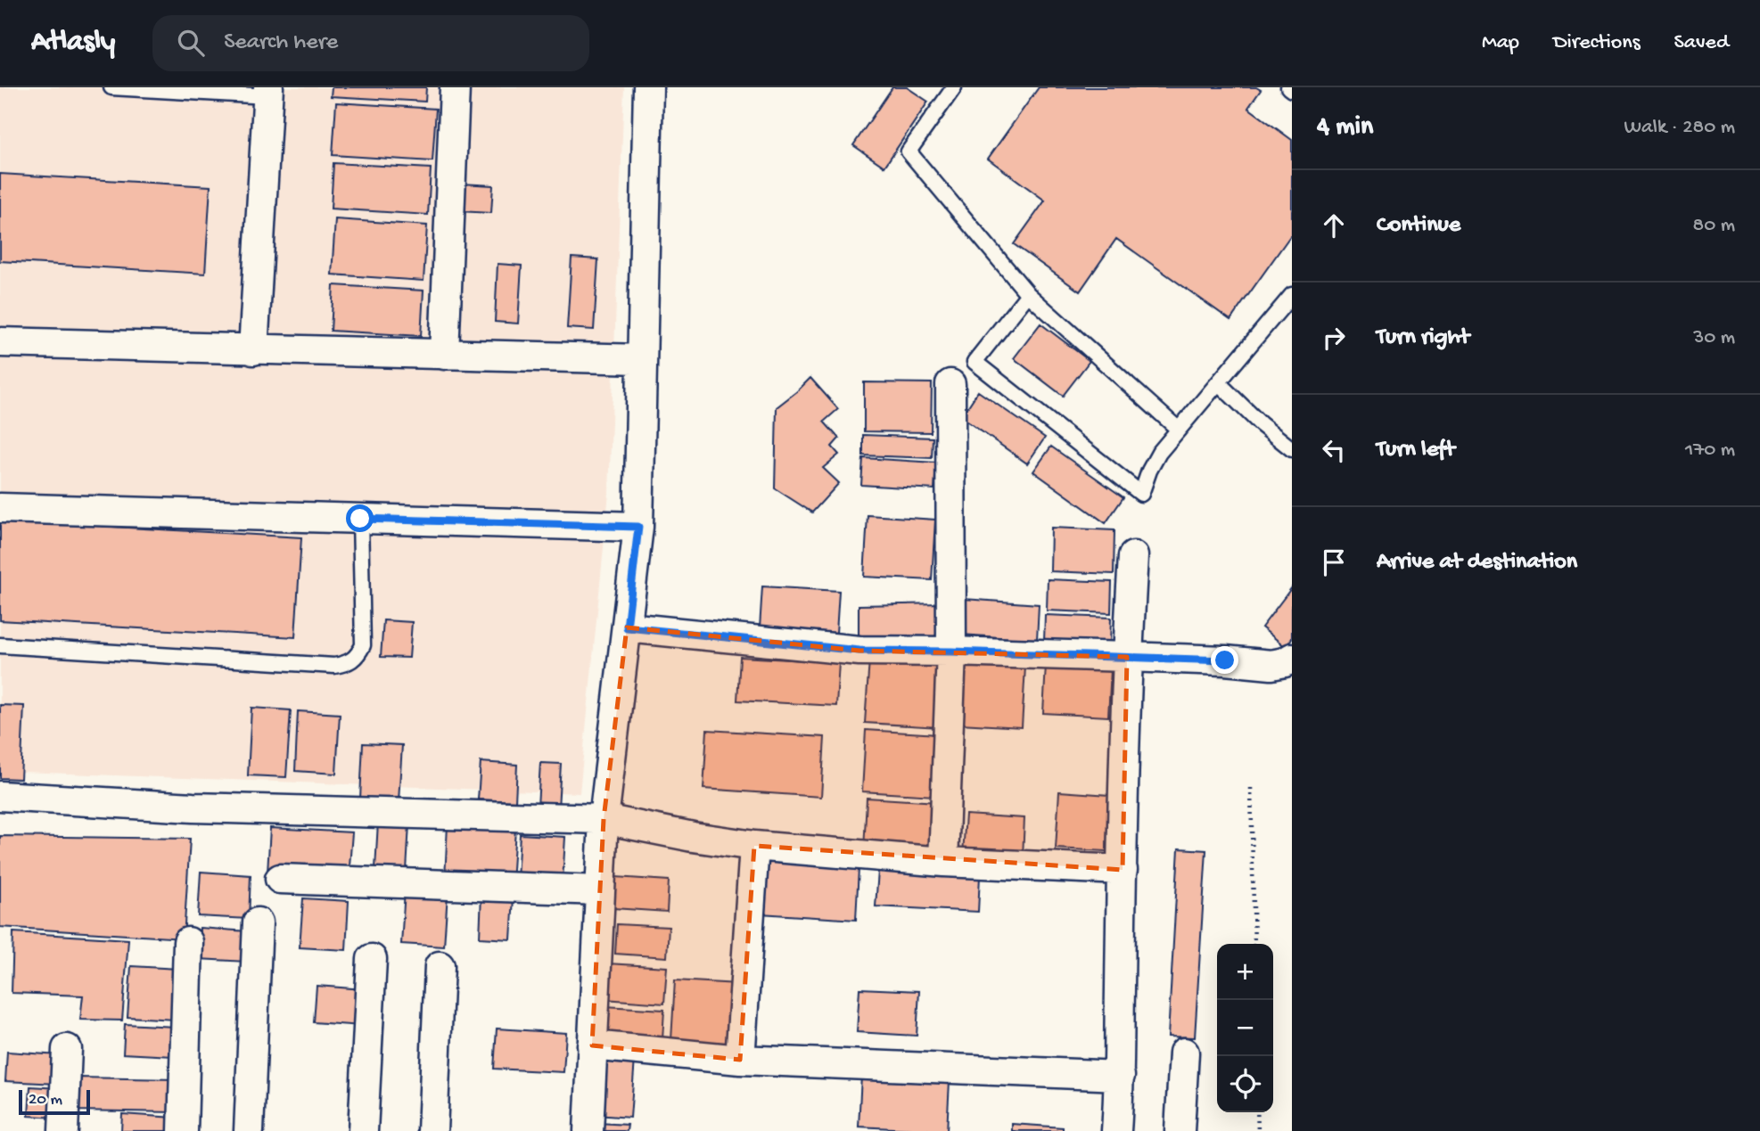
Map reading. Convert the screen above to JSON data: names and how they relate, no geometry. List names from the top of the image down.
{
  "scale_bar": "20 m",
  "page": {
    "header": "Atlasly",
    "search": "Search here",
    "nav": ["Map", "Directions", "Saved"],
    "heading": ["4 min", "Walk · 280 m"],
    "list": [
      ["Continue", "80 m"],
      ["Turn right", "30 m"],
      ["Turn left", "170 m"],
      "Arrive at destination"
    ],
    "map_buttons": ["+", "−"],
    "scale": "20 m"
  }
}
